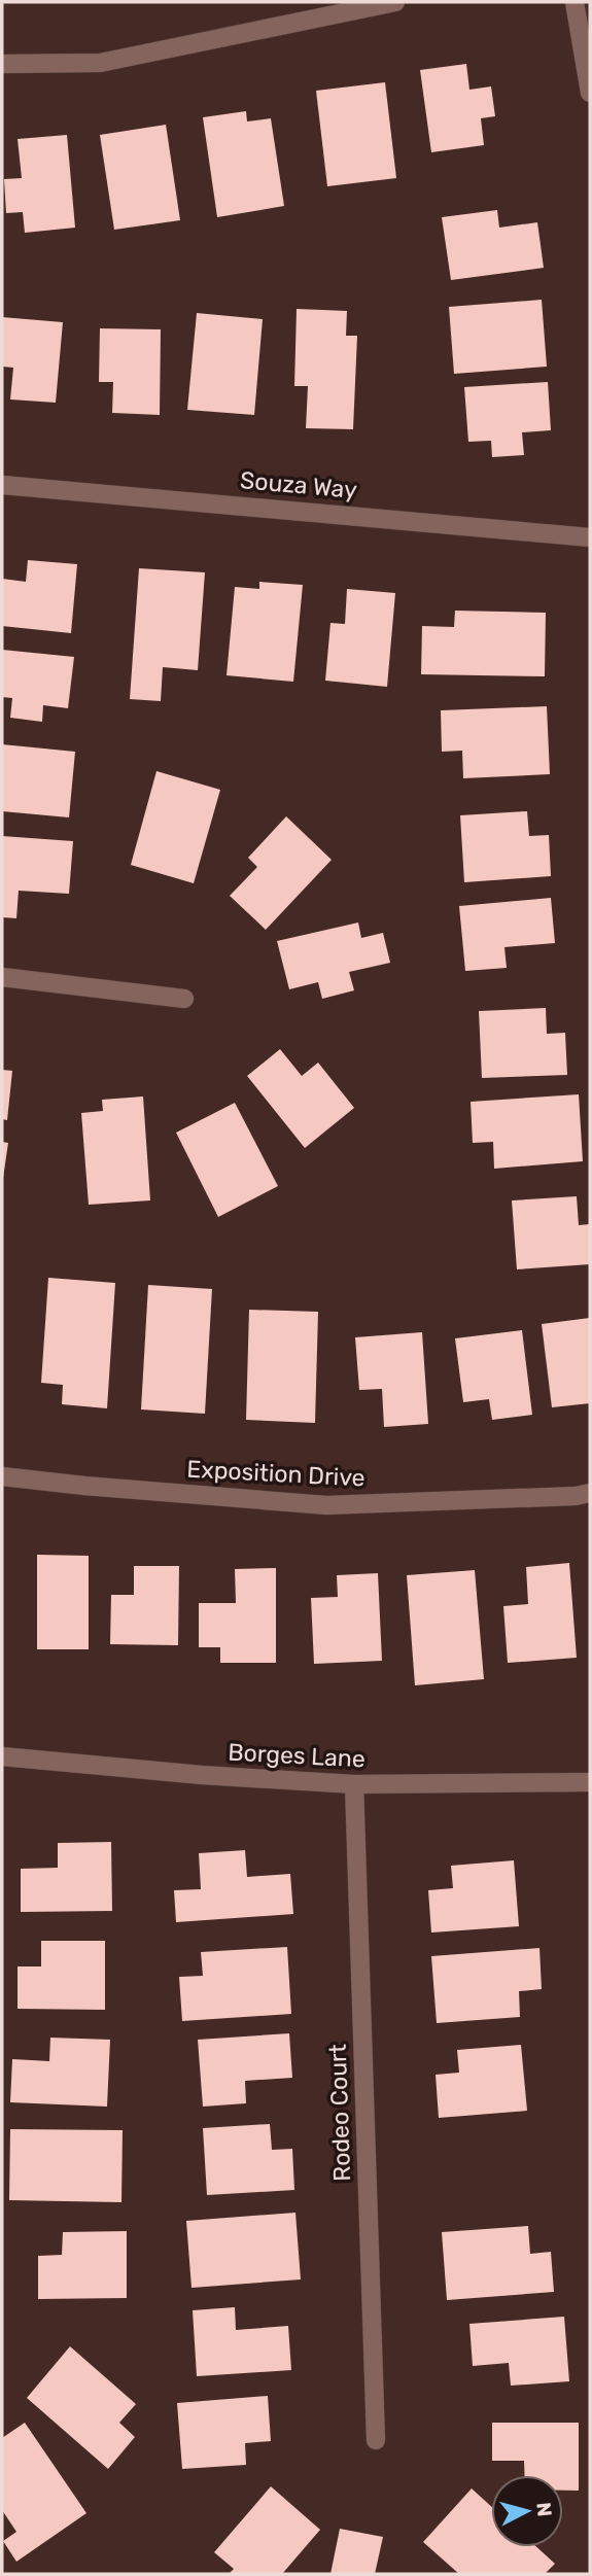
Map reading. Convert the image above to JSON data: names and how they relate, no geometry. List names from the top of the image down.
{
  "streets": {
    "street": [
      "Souza Way",
      "Exposition Drive",
      "Borges Lane",
      "Rodeo Court"
    ]
  },
  "crossings": [
    ["Borges Lane", "Rodeo Court"]
  ],
  "north": "right"
}
